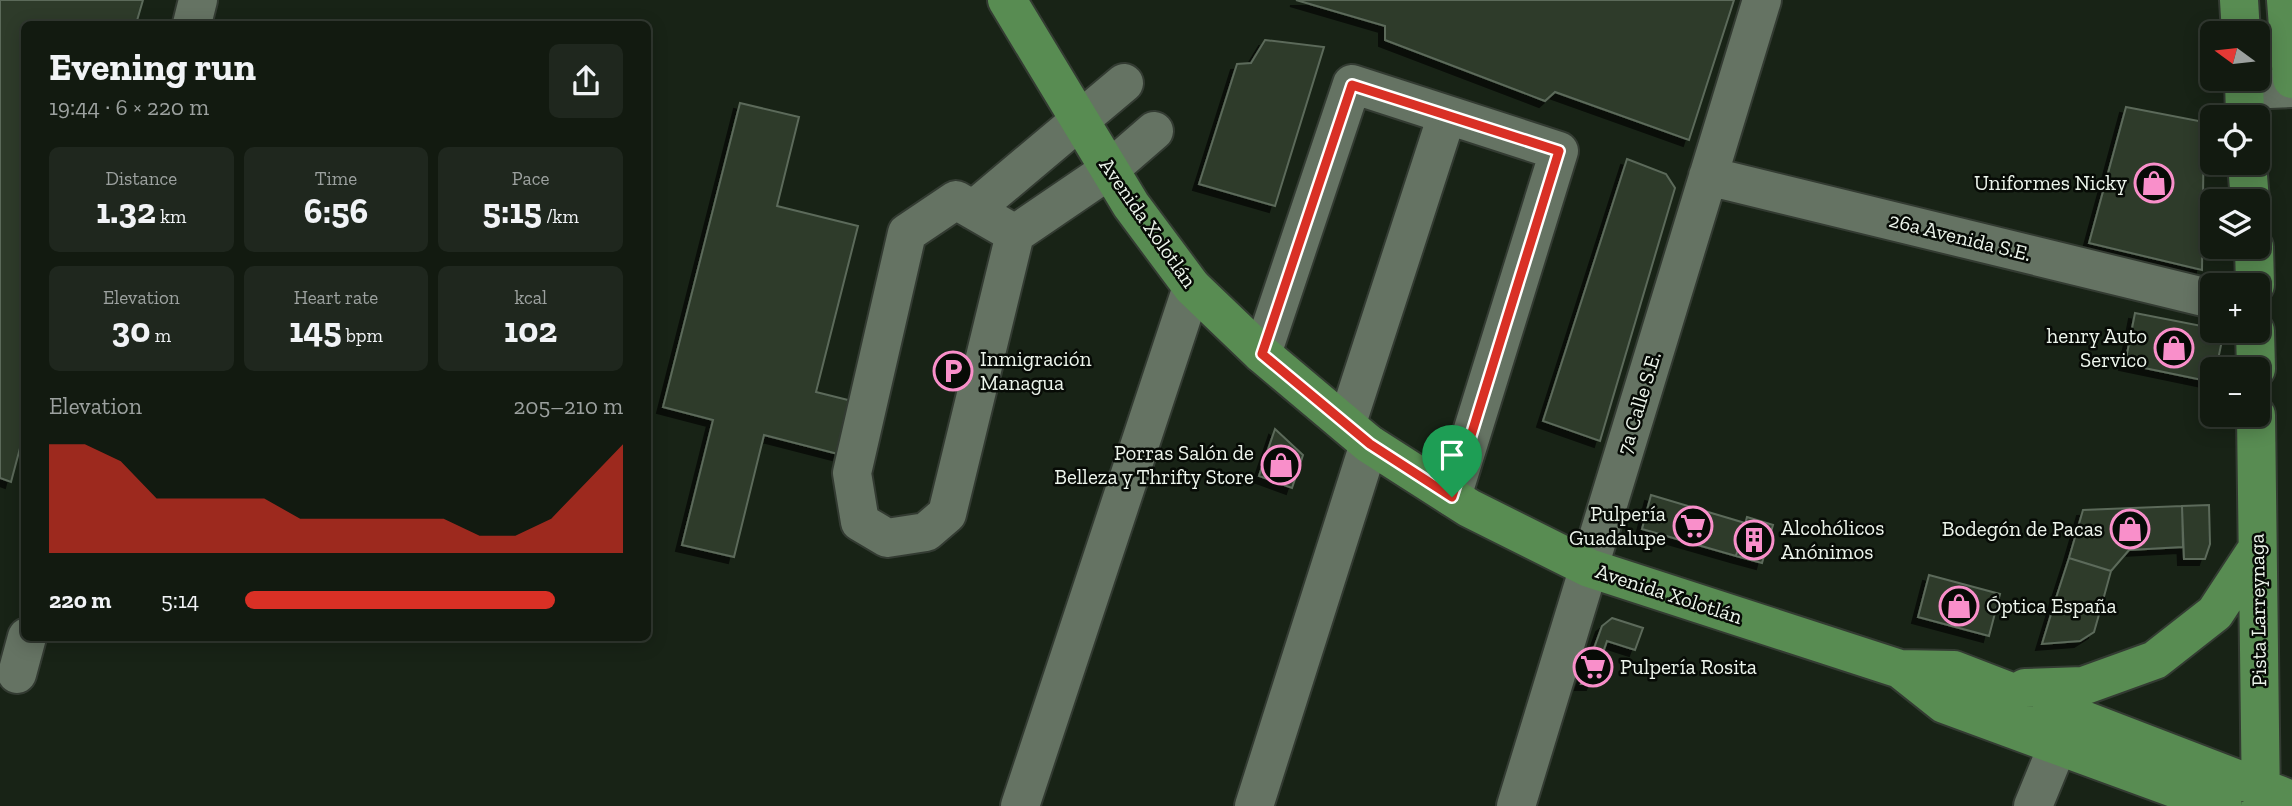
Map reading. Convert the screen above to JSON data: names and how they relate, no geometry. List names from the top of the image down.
{
  "streets": {
    "main road": ["Avenida Xolotlán", "Pista Larreynaga"],
    "street": ["26a Avenida S.E.", "7a Calle S.E."]
  },
  "crossings": [
    ["Avenida Xolotlán", "7a Calle S.E."],
    ["Avenida Xolotlán", "Pista Larreynaga"],
    ["26a Avenida S.E.", "7a Calle S.E."]
  ],
  "places": {
    "shop": [
      "Uniformes Nicky",
      "henry Auto Servico",
      "Porras Salón de Belleza y Thrifty Store",
      "Bodegón de Pacas",
      "Óptica España"
    ],
    "parking": ["Inmigración Managua"],
    "supermarket": ["Pulpería Guadalupe", "Pulpería Rosita"],
    "building": ["Alcohólicos Anónimos"]
  },
  "north": "left",
  "page": {
    "map_buttons": ["+", "−"],
    "heading": ["Evening run", "19:44 · 6 × 220 m"],
    "stats": [
      ["Distance", "1.32 km"],
      ["Time", "6:56"],
      ["Pace", "5:15 /km"],
      ["Elevation", "30 m"],
      ["Heart rate", "145 bpm"],
      ["kcal", "102"]
    ],
    "chart": ["Elevation", "205–210 m"],
    "list": [
      {
        "name": "220 m",
        "note": "5:14"
      }
    ]
  }
}
